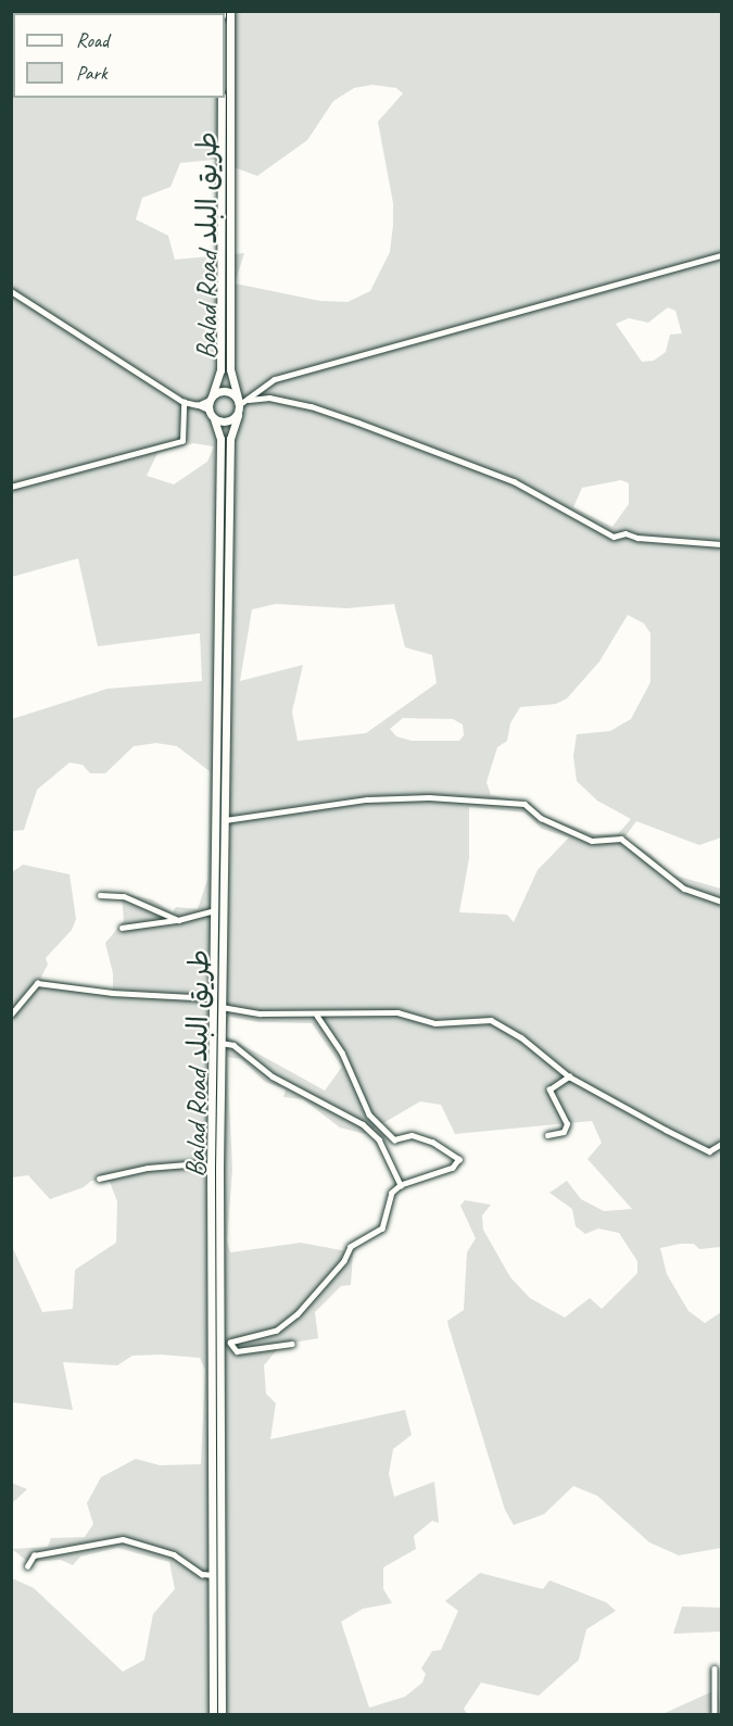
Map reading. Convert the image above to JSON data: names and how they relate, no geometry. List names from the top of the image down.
{
  "streets": {
    "highway": ["Balad Road طريق البلد"]
  },
  "legend": ["Road", "Park"]
}
